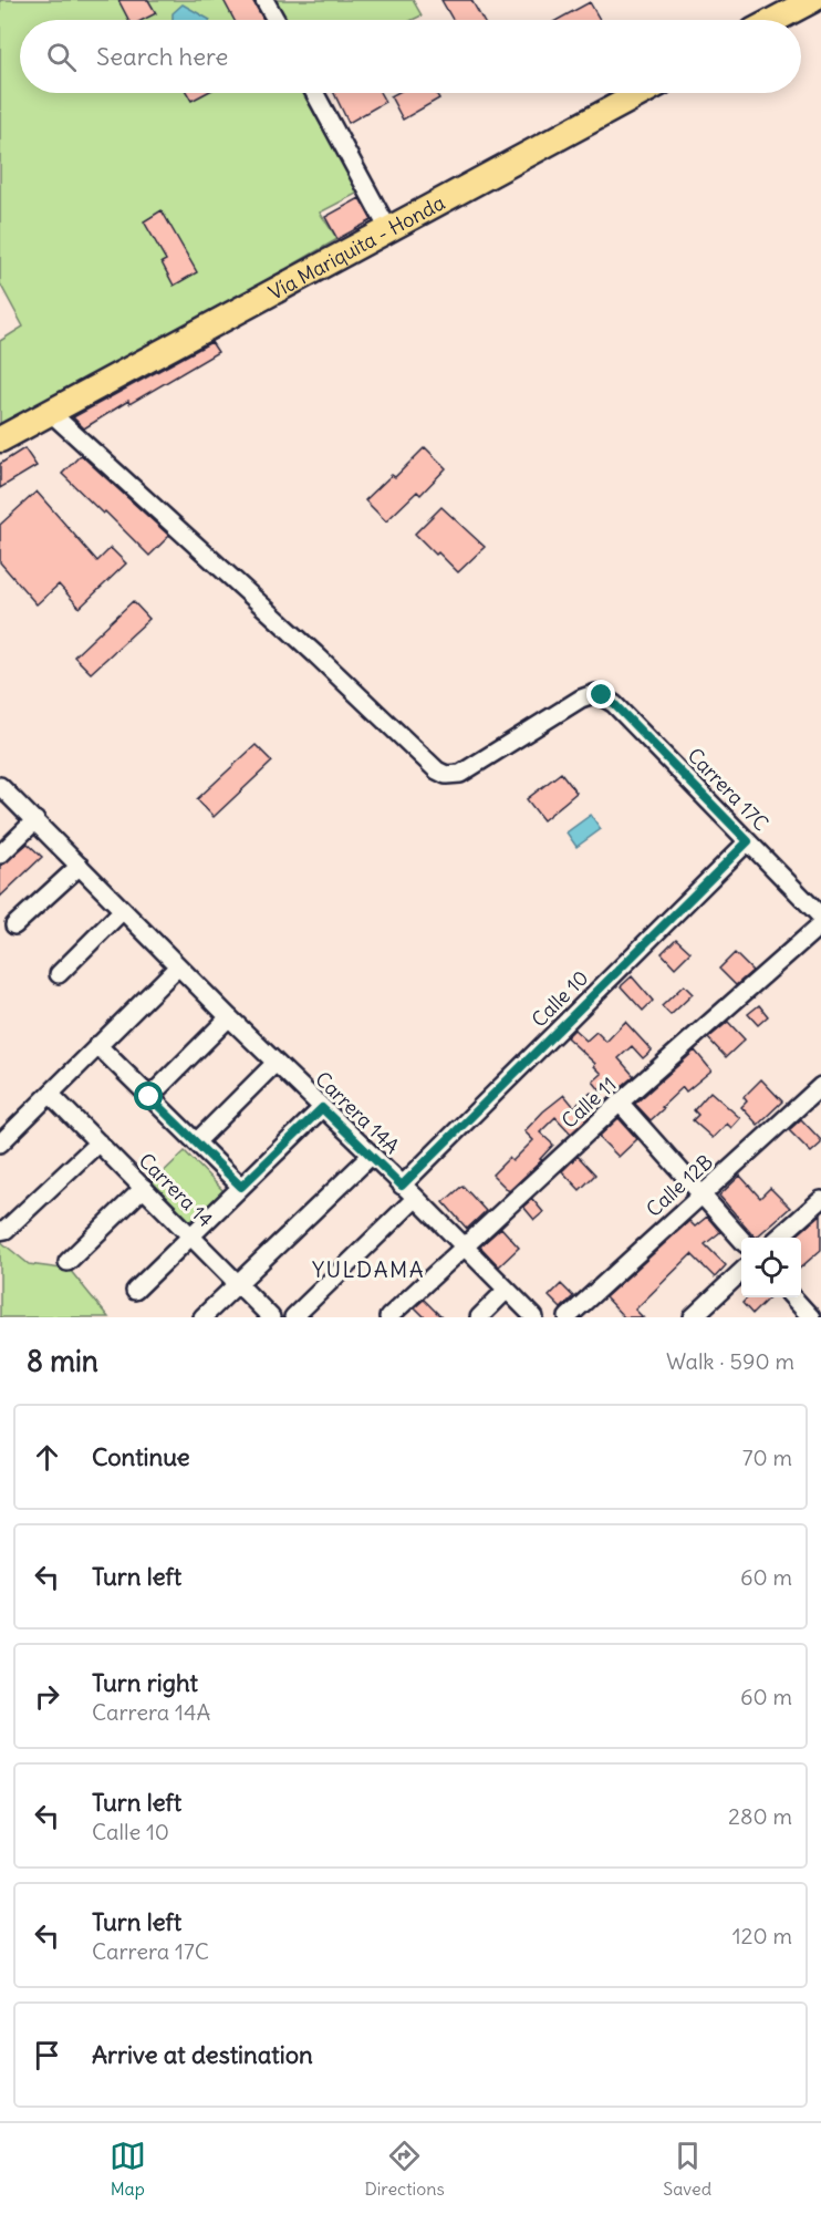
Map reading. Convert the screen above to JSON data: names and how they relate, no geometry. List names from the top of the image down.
{
  "streets": {
    "highway": ["Vía Mariquita - Honda"],
    "street": [
      "Carrera 17C",
      "Calle 10",
      "Calle 11",
      "Carrera 14A",
      "Calle 12B",
      "Carrera 14"
    ]
  },
  "crossings": [
    ["Vía Mariquita - Honda", "Carrera 17C"],
    ["Carrera 17C", "Calle 10"],
    ["Calle 10", "Carrera 14A"],
    ["Calle 11", "Carrera 14A"]
  ],
  "districts": ["YULDAMA"],
  "page": {
    "search": "Search here",
    "heading": ["8 min", "Walk · 590 m"],
    "list": [
      ["Continue", "70 m"],
      ["Turn left", "60 m"],
      ["Turn right", "Carrera 14A", "60 m"],
      ["Turn left", "Calle 10", "280 m"],
      ["Turn left", "Carrera 17C", "120 m"],
      "Arrive at destination"
    ],
    "nav": ["Map", "Directions", "Saved"]
  }
}
